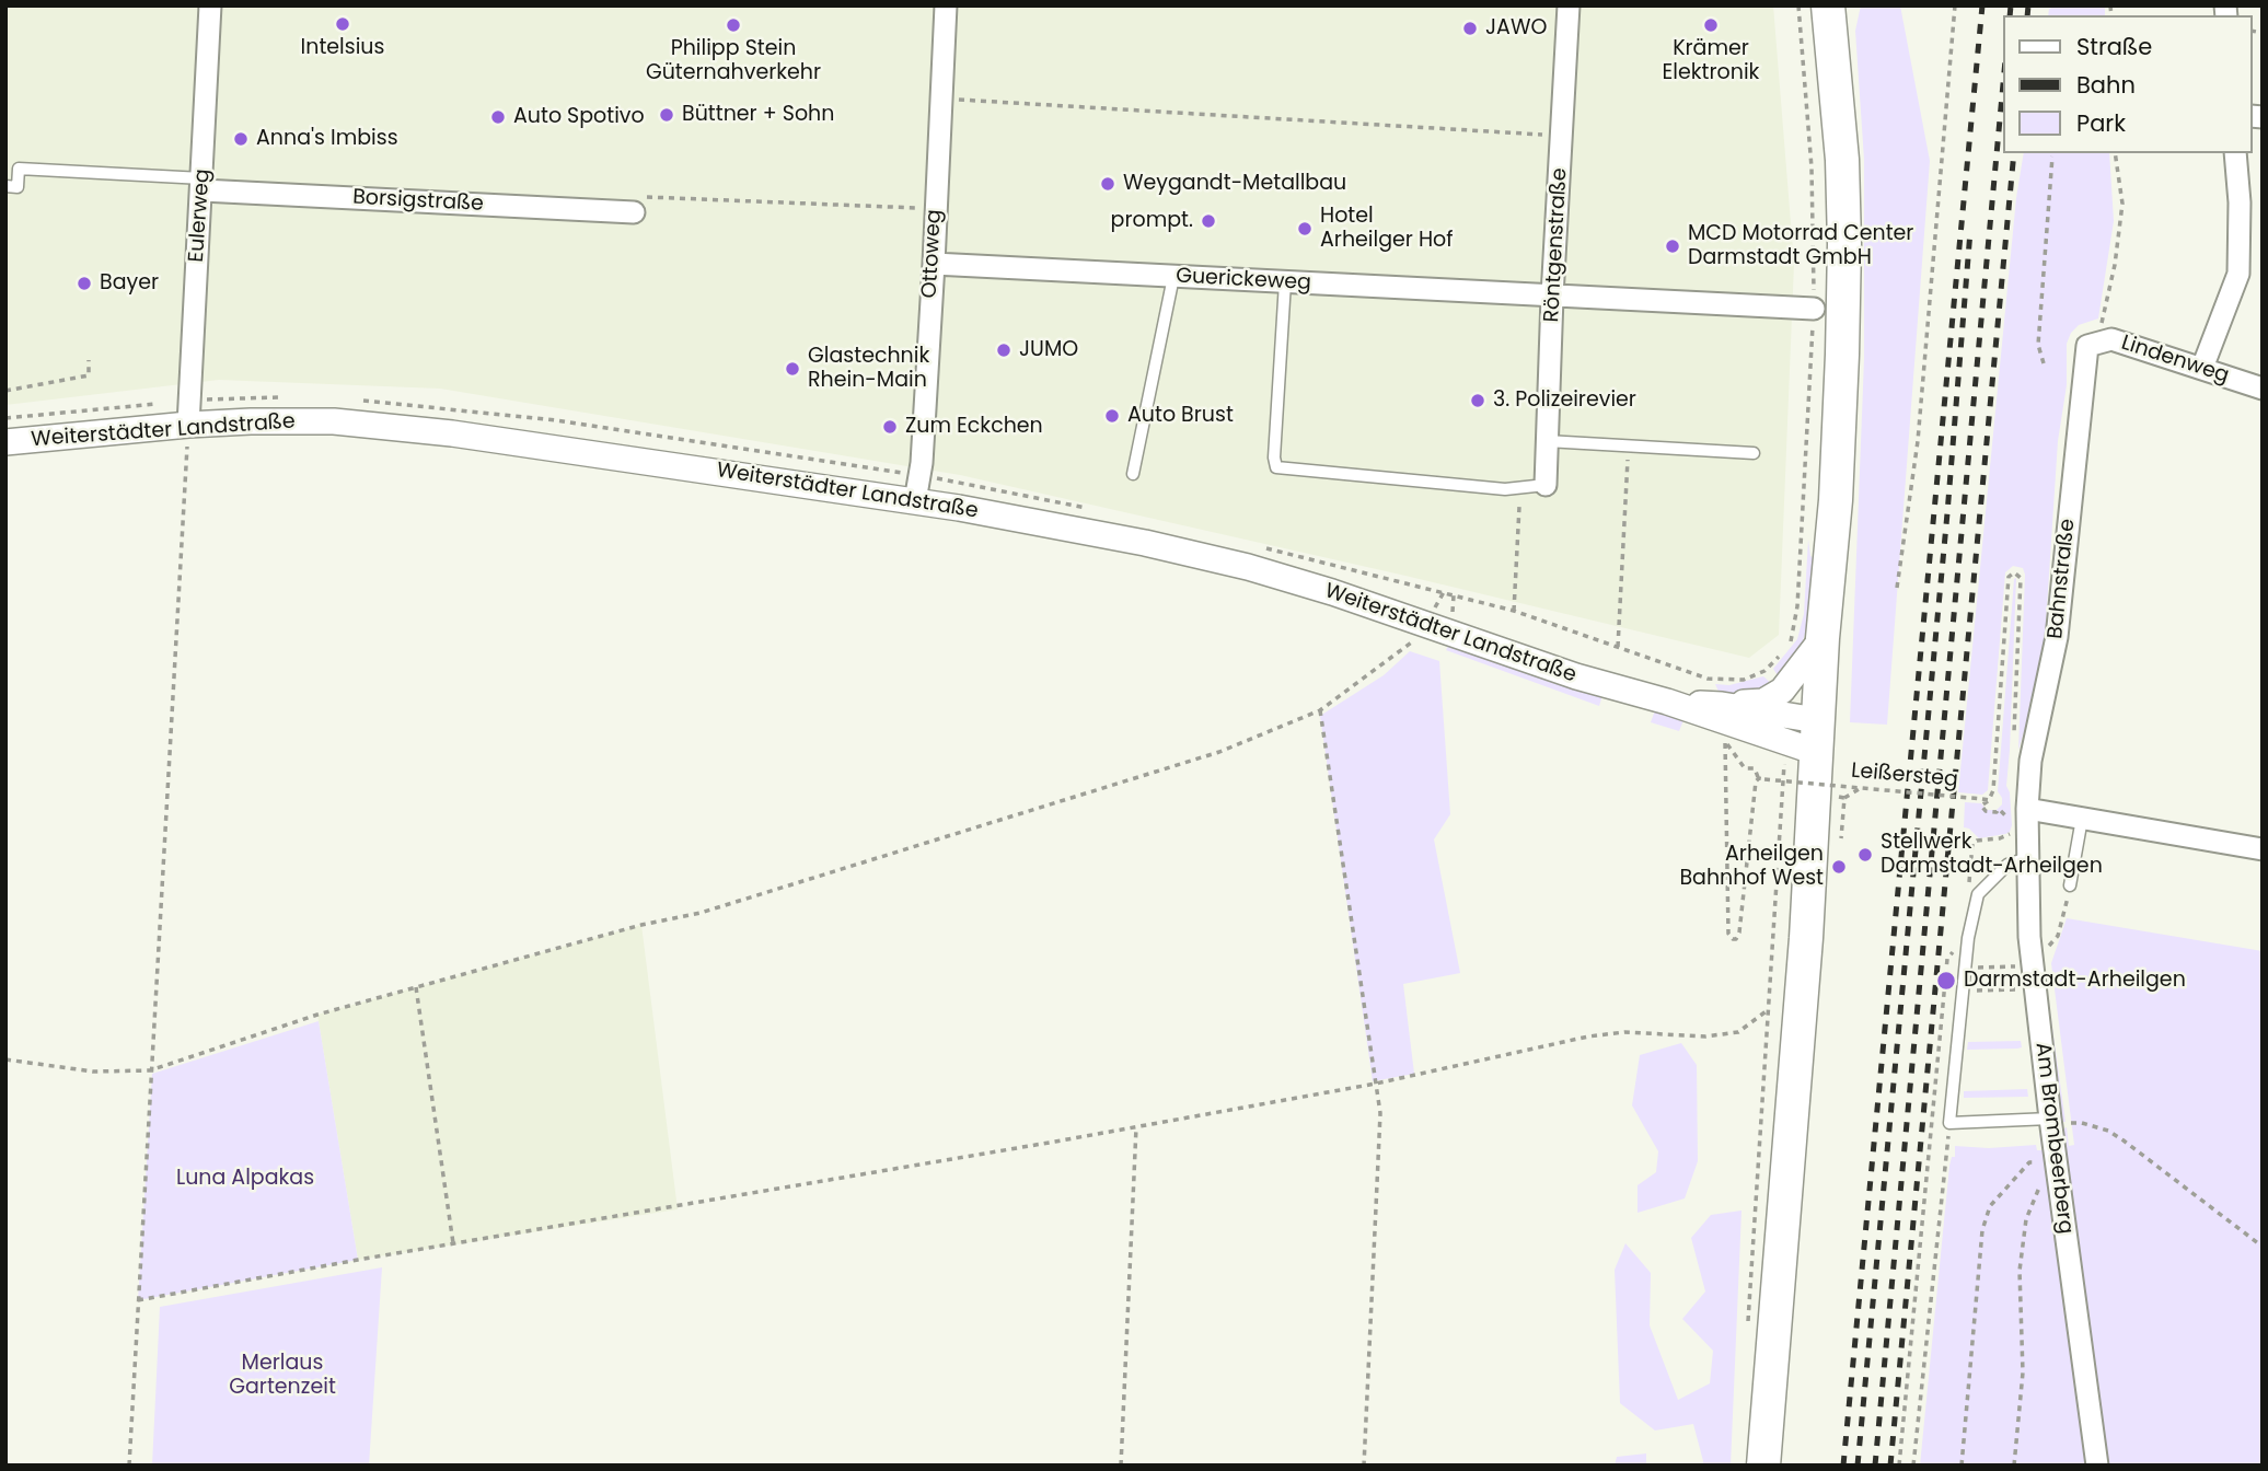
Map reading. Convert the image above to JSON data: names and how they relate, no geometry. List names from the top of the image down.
{
  "streets": {
    "street": [
      "Borsigstraße",
      "Eulerweg",
      "Röntgenstraße",
      "Ottoweg",
      "Guerickeweg",
      "Lindenweg",
      "Weiterstädter Landstraße",
      "Bahnstraße",
      "Am Brombeerberg"
    ],
    "path": ["Leißersteg"]
  },
  "crossings": [
    ["Borsigstraße", "Eulerweg"],
    ["Eulerweg", "Weiterstädter Landstraße"],
    ["Röntgenstraße", "Guerickeweg"],
    ["Ottoweg", "Guerickeweg"],
    ["Ottoweg", "Weiterstädter Landstraße"],
    ["Lindenweg", "Bahnstraße"],
    ["Bahnstraße", "Am Brombeerberg"]
  ],
  "parks": ["Luna Alpakas", "Merlaus Gartenzeit"],
  "places": [
    "Intelsius",
    "Philipp Stein Güternahverkehr",
    "Krämer Elektronik",
    "JAWO",
    "Büttner + Sohn",
    "Auto Spotivo",
    "Anna's Imbiss",
    "Weygandt-Metallbau",
    "prompt.",
    "Hotel Arheilger Hof",
    "MCD Motorrad Center Darmstadt GmbH",
    "Bayer",
    "JUMO",
    "Glastechnik Rhein-Main",
    "3. Polizeirevier",
    "Auto Brust",
    "Zum Eckchen",
    "Stellwerk Darmstadt-Arheilgen",
    "Arheilgen Bahnhof West",
    "Darmstadt-Arheilgen"
  ],
  "legend": ["Straße", "Bahn", "Park"]
}
